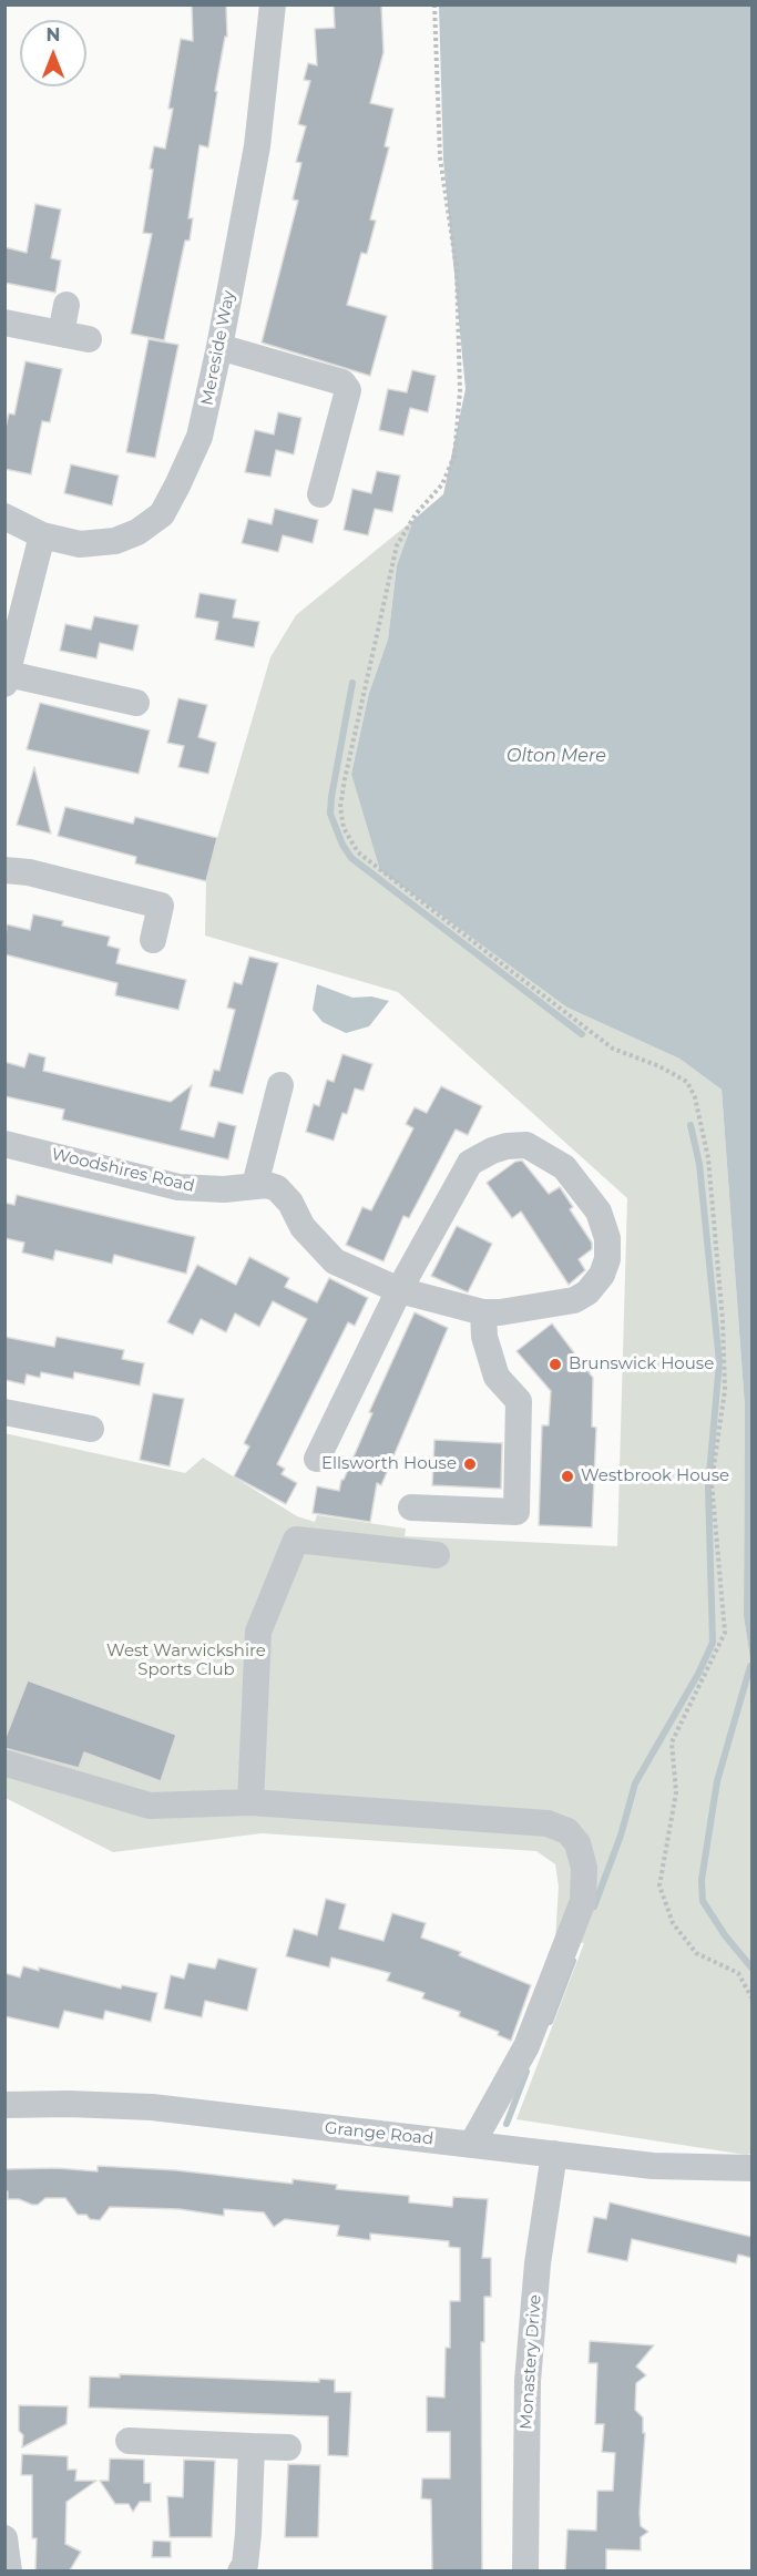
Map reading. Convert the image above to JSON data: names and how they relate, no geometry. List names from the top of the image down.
{
  "streets": {
    "street": [
      "Mereside Way",
      "Woodshires Road",
      "Grange Road",
      "Monastery Drive"
    ]
  },
  "crossings": [
    ["Grange Road", "Monastery Drive"]
  ],
  "water": ["Olton Mere"],
  "parks": ["West Warwickshire Sports Club"],
  "places": ["Brunswick House", "Ellsworth House", "Westbrook House"],
  "north": "top"
}
